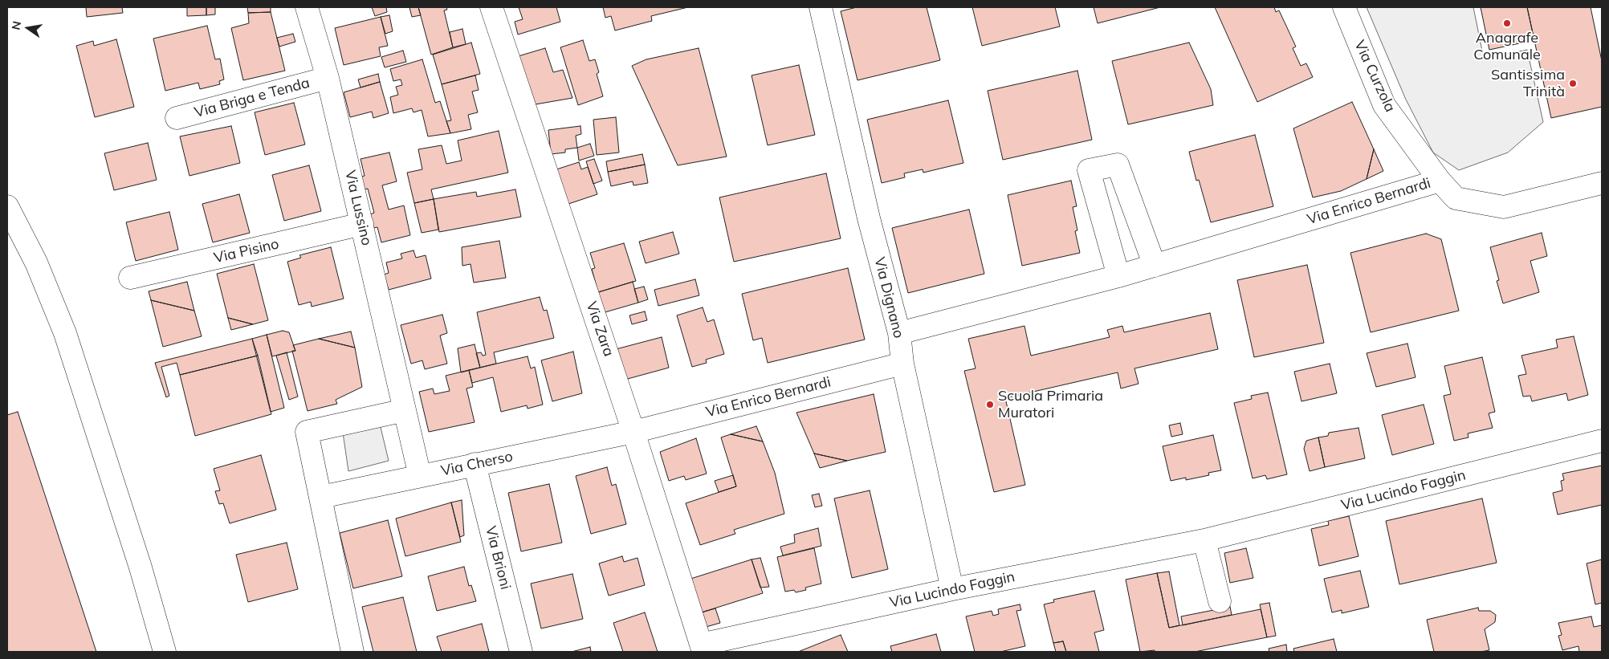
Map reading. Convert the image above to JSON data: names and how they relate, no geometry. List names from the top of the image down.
{
  "streets": {
    "street": [
      "Via Curzola",
      "Via Briga e Tenda",
      "Via Enrico Bernardi",
      "Via Lussino",
      "Via Pisino",
      "Via Dignano",
      "Via Zara",
      "Via Cherso",
      "Via Lucindo Faggin",
      "Via Brioni"
    ]
  },
  "crossings": [
    ["Via Curzola", "Via Enrico Bernardi"],
    ["Via Briga e Tenda", "Via Lussino"],
    ["Via Enrico Bernardi", "Via Dignano"],
    ["Via Enrico Bernardi", "Via Zara"],
    ["Via Enrico Bernardi", "Via Cherso"],
    ["Via Lussino", "Via Pisino"],
    ["Via Lussino", "Via Cherso"],
    ["Via Dignano", "Via Lucindo Faggin"],
    ["Via Zara", "Via Cherso"],
    ["Via Zara", "Via Lucindo Faggin"],
    ["Via Cherso", "Via Brioni"]
  ],
  "places": ["Anagrafe Comunale", "Santissima Trinità", "Scuola Primaria Muratori"],
  "north": "left"
}
